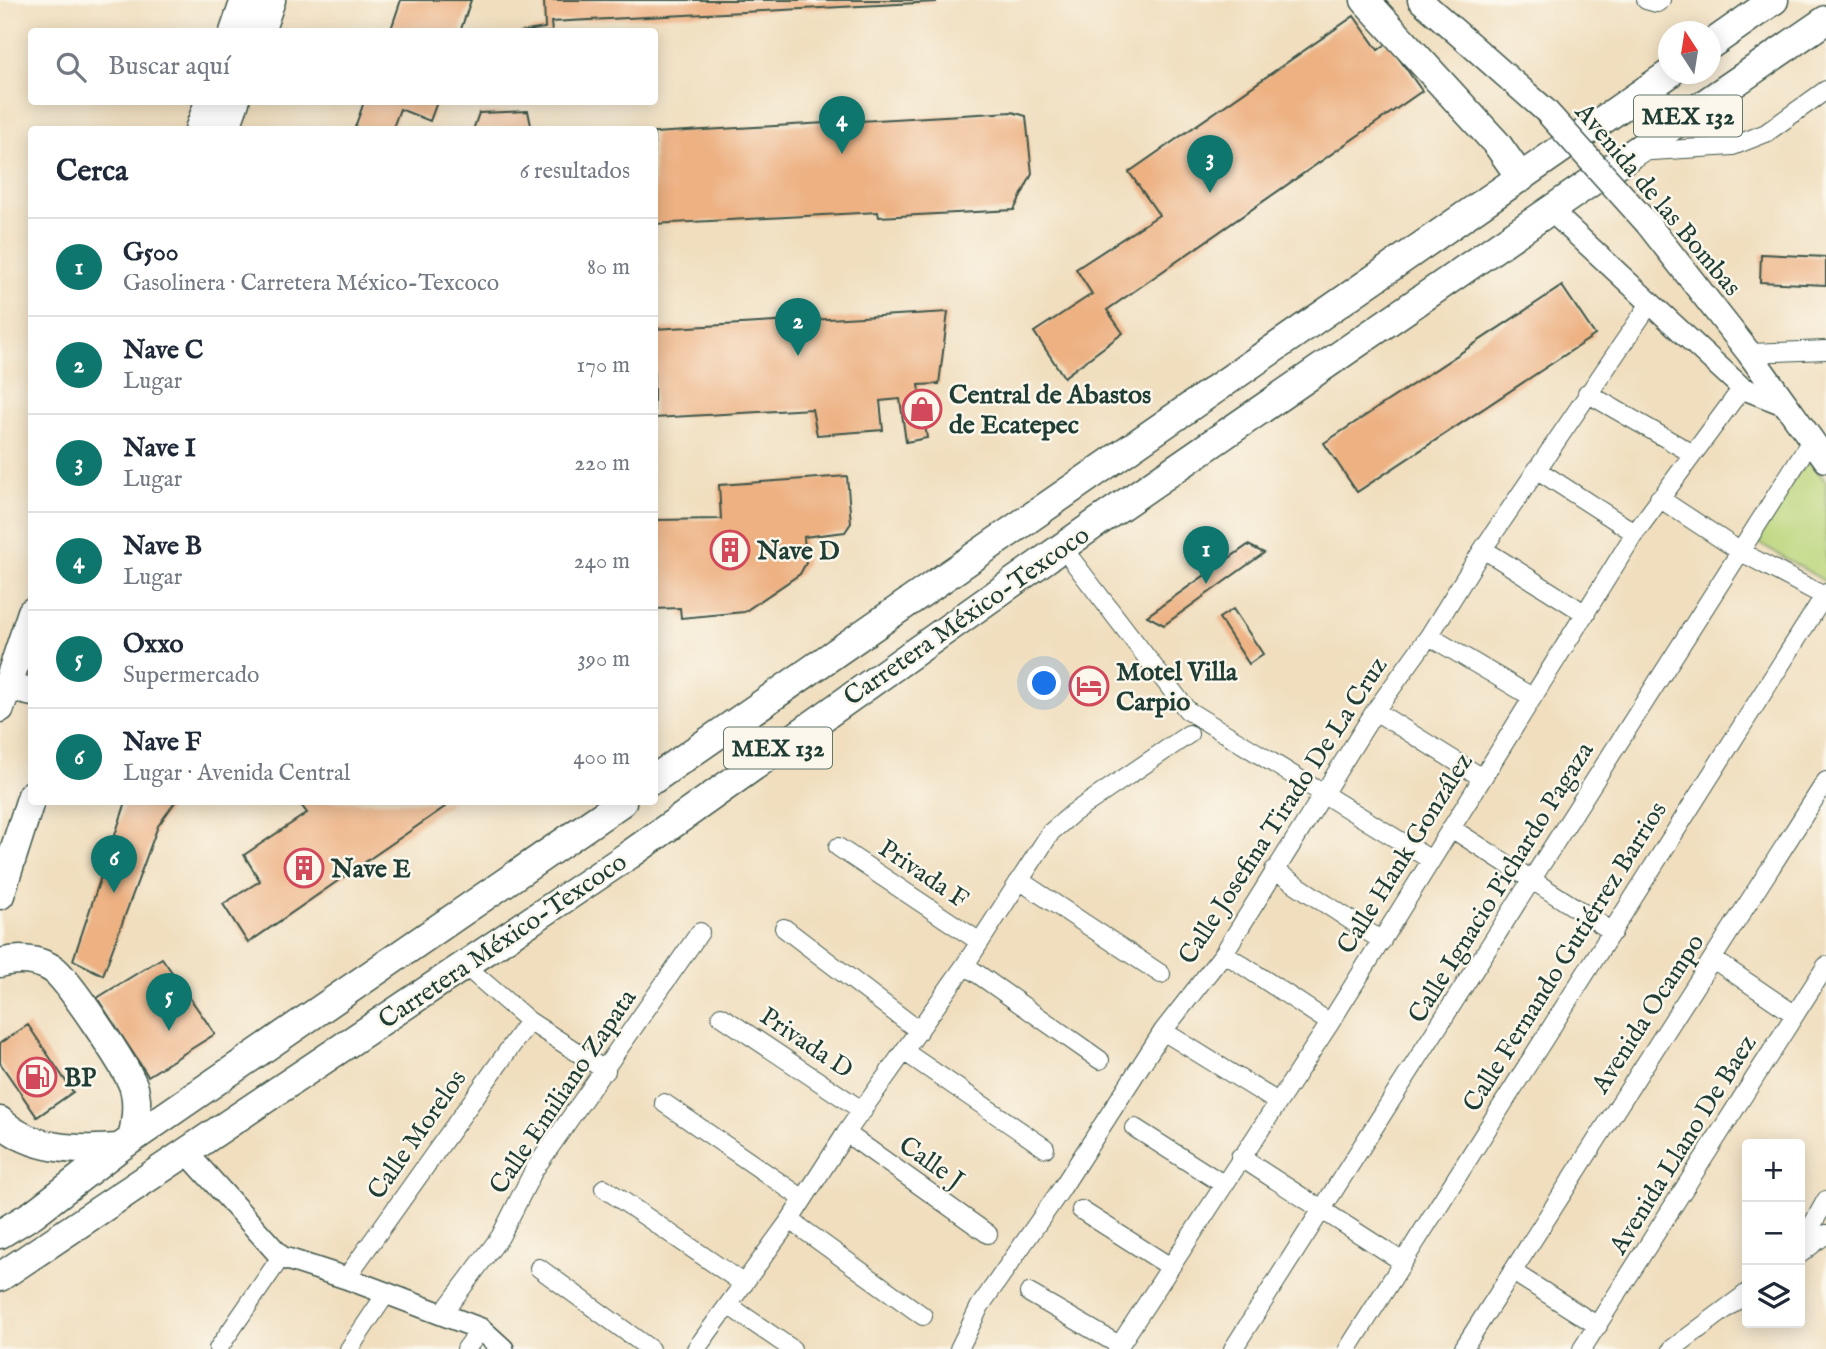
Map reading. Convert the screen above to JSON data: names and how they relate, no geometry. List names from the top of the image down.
{
  "streets": {
    "highway": ["MEX 132", "Carretera México-Texcoco"],
    "main road": ["Avenida de las Bombas"],
    "street": [
      "Calle Josefina Tirado De La Cruz",
      "Calle Hank González",
      "Privada F",
      "Calle Ignacio Pichardo Pagaza",
      "Calle Fernando Gutiérrez Barrios",
      "Avenida Ocampo",
      "Privada D",
      "Calle Emiliano Zapata",
      "Calle Morelos",
      "Avenida Llano De Baez",
      "Calle J"
    ]
  },
  "crossings": [
    ["MEX 132", "Carretera México-Texcoco"],
    ["Avenida de las Bombas", "Calle Ignacio Pichardo Pagaza"]
  ],
  "places": {
    "shop": ["Central de Abastos de Ecatepec"],
    "building": ["Nave D", "Nave E"],
    "hotel": ["Motel Villa Carpio"],
    "fuel station": ["BP"]
  },
  "north": "top",
  "page": {
    "search": "Buscar aquí",
    "pins": [
      "4",
      "3",
      "2",
      "1",
      "6",
      "5"
    ],
    "heading": ["Cerca", "6 resultados"],
    "list": [
      {
        "mark": "1",
        "name": "G500",
        "note": "Gasolinera · Carretera México-Texcoco",
        "value": "80 m"
      },
      {
        "mark": "2",
        "name": "Nave C",
        "note": "Lugar",
        "value": "170 m"
      },
      {
        "mark": "3",
        "name": "Nave I",
        "note": "Lugar",
        "value": "220 m"
      },
      {
        "mark": "4",
        "name": "Nave B",
        "note": "Lugar",
        "value": "240 m"
      },
      {
        "mark": "5",
        "name": "Oxxo",
        "note": "Supermercado",
        "value": "390 m"
      },
      {
        "mark": "6",
        "name": "Nave F",
        "note": "Lugar · Avenida Central",
        "value": "400 m"
      }
    ],
    "map_buttons": ["+", "−"]
  }
}
